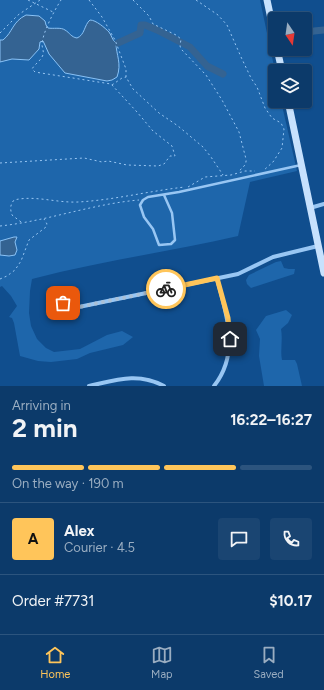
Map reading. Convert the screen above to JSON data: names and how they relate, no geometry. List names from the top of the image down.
{
  "north": "bottom",
  "page": {
    "heading": ["2 min", "Arriving in", "16:22–16:27"],
    "panel": [
      "Alex",
      "Courier · 4.5",
      "Order #7731",
      "$10.17"
    ],
    "bar": "On the way · 190 m",
    "round": "A",
    "tabs": ["Home", "Map", "Saved"]
  }
}
